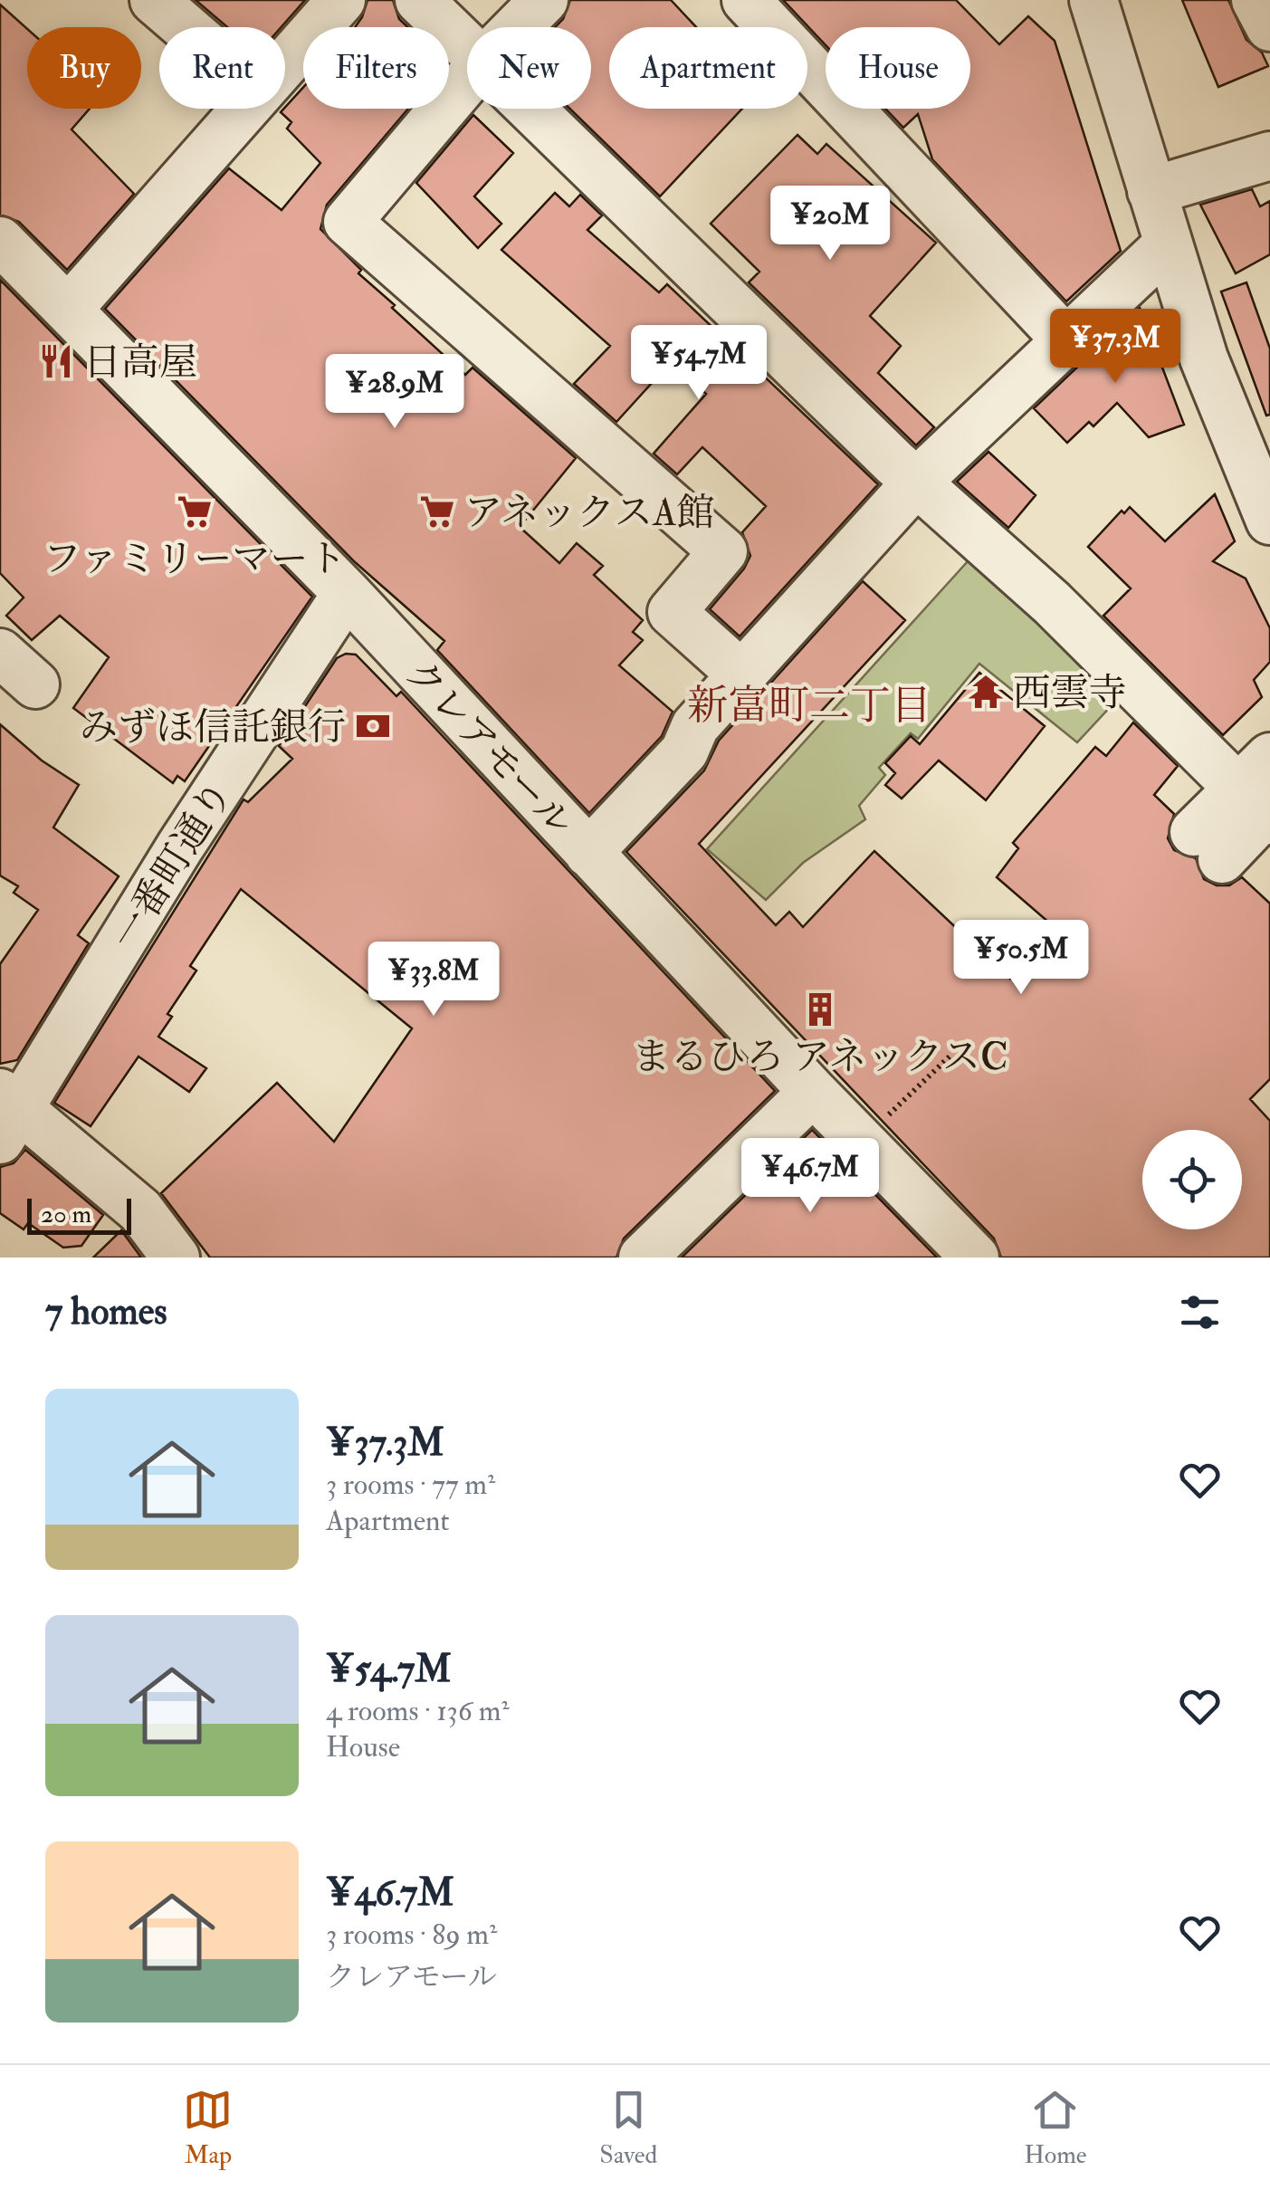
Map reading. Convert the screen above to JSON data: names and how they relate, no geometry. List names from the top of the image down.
{
  "streets": {
    "street": ["クレアモール", "一番町通り"]
  },
  "crossings": [
    ["クレアモール", "一番町通り"]
  ],
  "districts": ["新富町二丁目"],
  "places": {
    "restaurant": ["日高屋"],
    "supermarket": ["ファミリーマート", "アネックスA館"],
    "temple": ["西雲寺"],
    "bank": ["みずほ信託銀行"],
    "building": ["まるひろ アネックスC"]
  },
  "scale_bar": "20 m",
  "page": {
    "chip": [
      "Buy",
      "Rent",
      "Filters",
      "New",
      "Apartment",
      "House"
    ],
    "price": [
      "¥20M",
      "¥37.3M",
      "¥54.7M",
      "¥28.9M",
      "¥50.5M",
      "¥33.8M",
      "¥46.7M"
    ],
    "scale": "20 m",
    "heading": "7 homes",
    "list": [
      {
        "name": "¥37.3M",
        "note": "3 rooms · 77 m² · Apartment"
      },
      {
        "name": "¥54.7M",
        "note": "4 rooms · 136 m² · House"
      },
      {
        "name": "¥46.7M",
        "note": "3 rooms · 89 m² · クレアモール"
      }
    ],
    "tabs": ["Map", "Saved", "Home"]
  }
}
